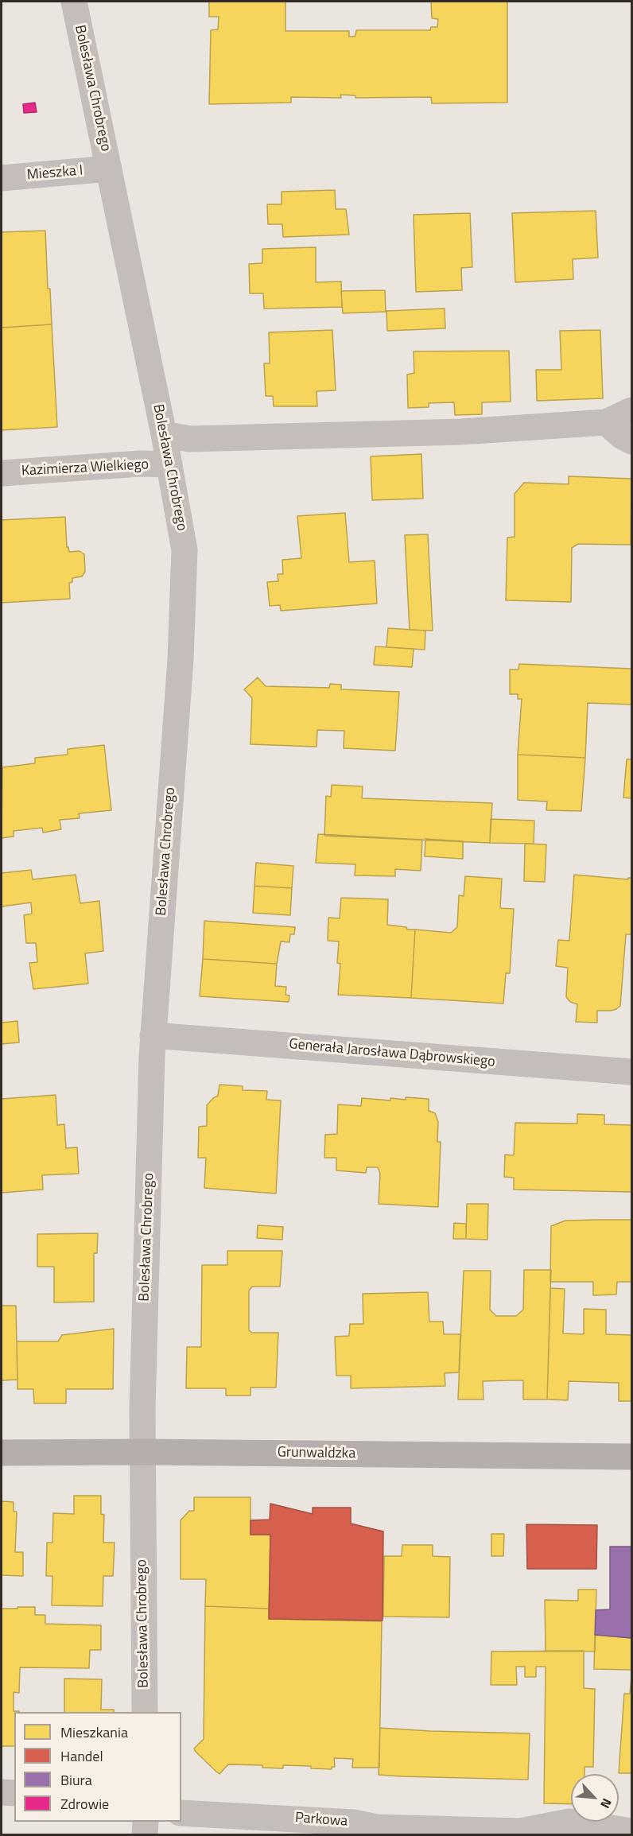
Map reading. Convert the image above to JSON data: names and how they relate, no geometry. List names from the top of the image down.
{
  "streets": {
    "street": [
      "Bolesława Chrobrego",
      "Mieszka I",
      "Kazimierza Wielkiego",
      "Generała Jarosława Dąbrowskiego",
      "Grunwaldzka",
      "Parkowa"
    ]
  },
  "crossings": [
    ["Bolesława Chrobrego", "Mieszka I"],
    ["Bolesława Chrobrego", "Kazimierza Wielkiego"],
    ["Bolesława Chrobrego", "Generała Jarosława Dąbrowskiego"],
    ["Bolesława Chrobrego", "Grunwaldzka"]
  ],
  "legend": [
    "Mieszkania",
    "Handel",
    "Biura",
    "Zdrowie"
  ],
  "north": "bottom right"
}
